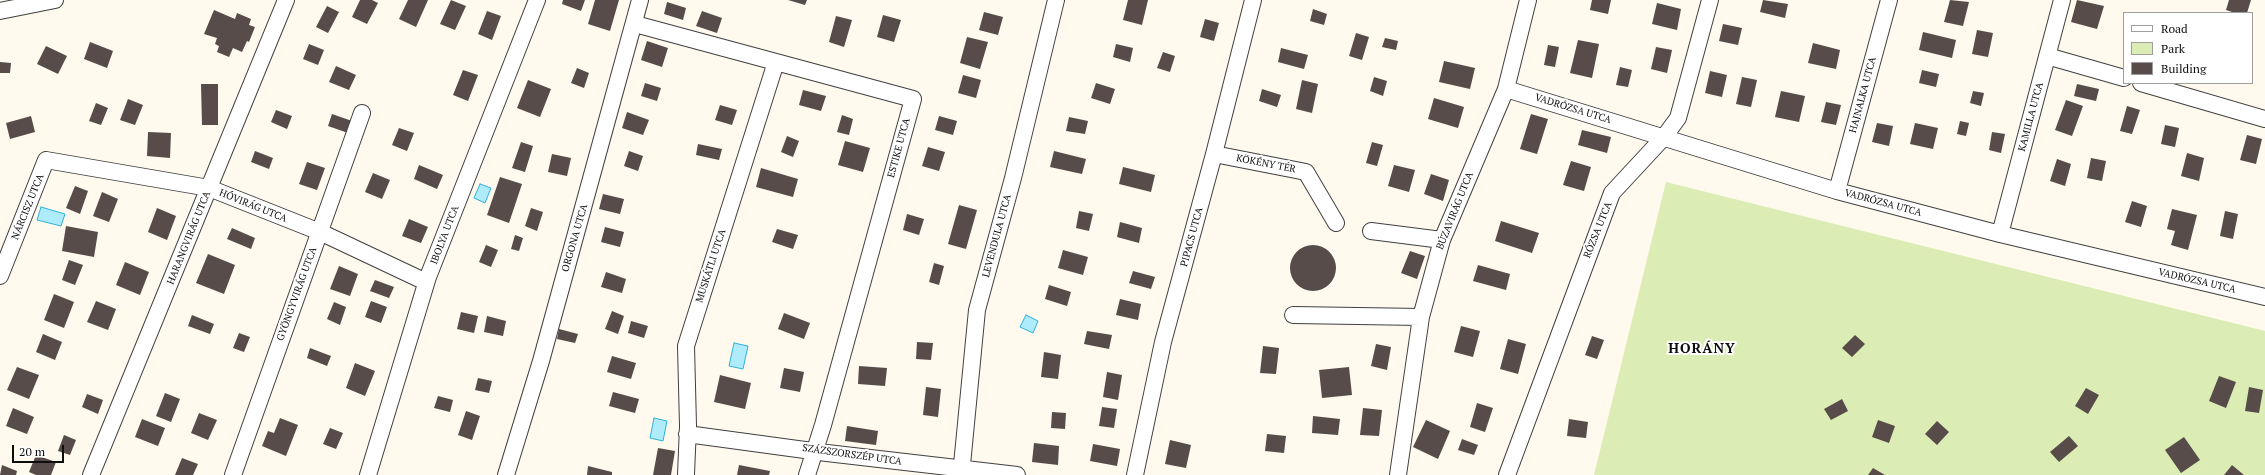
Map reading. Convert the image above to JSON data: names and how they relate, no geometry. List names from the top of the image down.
{
  "streets": {
    "street": [
      "HAJNALKA UTCA",
      "VADRÓZSA UTCA",
      "KAMILLA UTCA",
      "ESTIKE UTCA",
      "KÖKÉNY TÉR",
      "HÓVIRÁG UTCA",
      "NÁRCISZ UTCA",
      "BÚZAVIRÁG UTCA",
      "RÓZSA UTCA",
      "IBOLYA UTCA",
      "LEVENDULA UTCA",
      "PIPACS UTCA",
      "HARANGVIRÁG UTCA",
      "ORGONA UTCA",
      "MUSKÁTLI UTCA",
      "GYÖNGYVIRÁG UTCA",
      "SZÁZSZORSZÉP UTCA"
    ]
  },
  "crossings": [
    ["HAJNALKA UTCA", "VADRÓZSA UTCA"],
    ["VADRÓZSA UTCA", "KAMILLA UTCA"],
    ["VADRÓZSA UTCA", "BÚZAVIRÁG UTCA"],
    ["VADRÓZSA UTCA", "RÓZSA UTCA"],
    ["ESTIKE UTCA", "ORGONA UTCA"],
    ["ESTIKE UTCA", "MUSKÁTLI UTCA"],
    ["ESTIKE UTCA", "SZÁZSZORSZÉP UTCA"],
    ["KÖKÉNY TÉR", "PIPACS UTCA"],
    ["HÓVIRÁG UTCA", "NÁRCISZ UTCA"],
    ["HÓVIRÁG UTCA", "IBOLYA UTCA"],
    ["HÓVIRÁG UTCA", "HARANGVIRÁG UTCA"],
    ["HÓVIRÁG UTCA", "GYÖNGYVIRÁG UTCA"],
    ["LEVENDULA UTCA", "SZÁZSZORSZÉP UTCA"],
    ["MUSKÁTLI UTCA", "SZÁZSZORSZÉP UTCA"]
  ],
  "districts": ["HORÁNY"],
  "legend": ["Road", "Park", "Building"],
  "scale_bar": "20 m"
}
